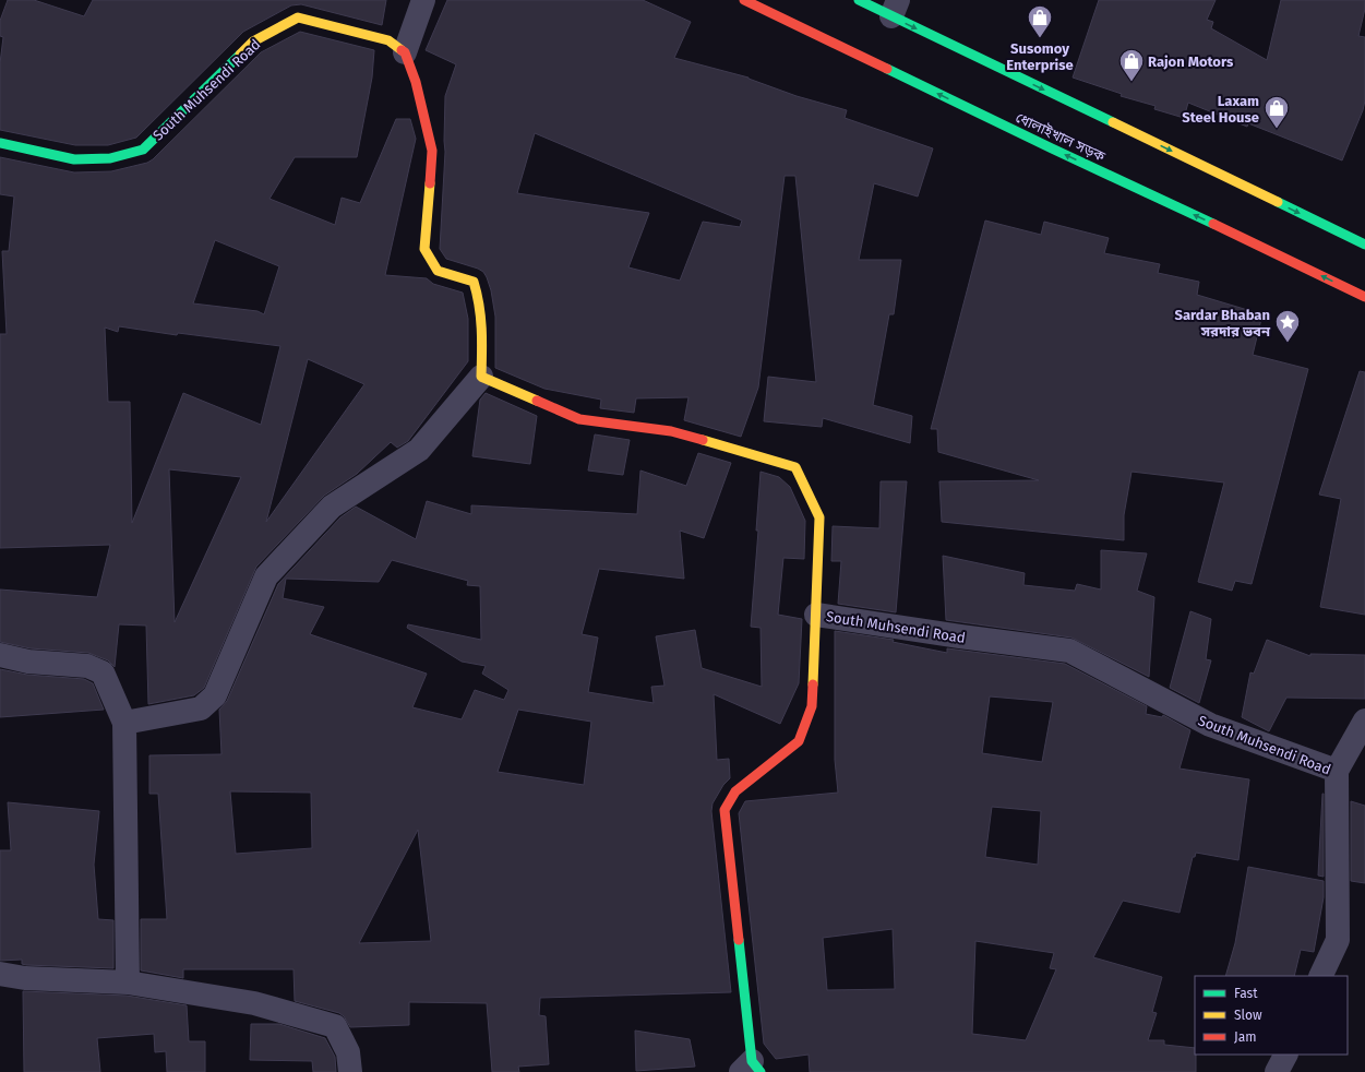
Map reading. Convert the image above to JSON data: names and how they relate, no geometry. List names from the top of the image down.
{
  "streets": {
    "street": ["South Muhsendi Road", "ধোলাইখাল সড়ক"]
  },
  "places": {
    "shop": ["Susomoy Enterprise", "Rajon Motors", "Laxam Steel House"],
    "place": ["Sardar Bhaban সরদার ভবন"]
  },
  "legend": ["Fast", "Slow", "Jam"]
}
